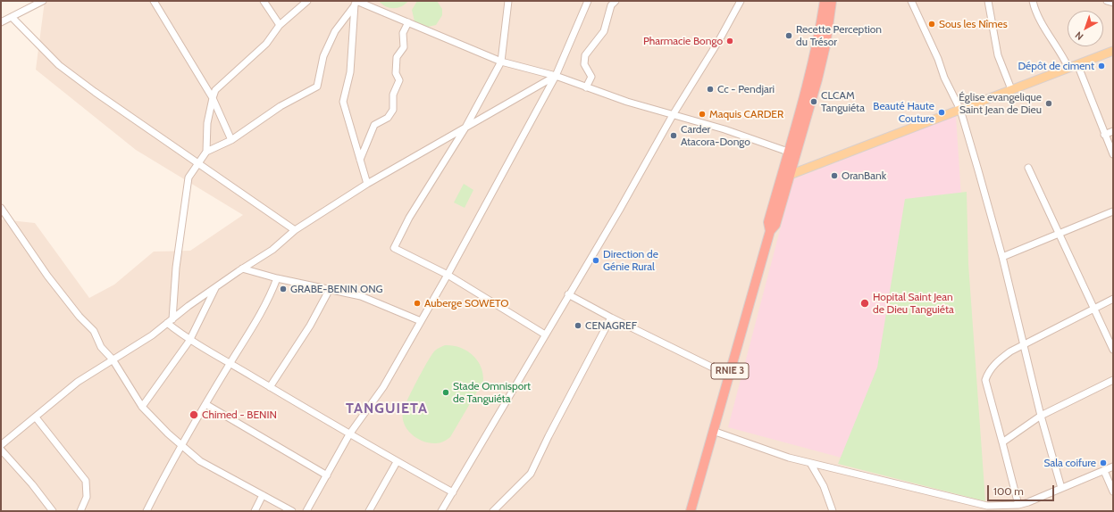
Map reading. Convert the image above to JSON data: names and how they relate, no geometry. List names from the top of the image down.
{
  "streets": {
    "highway": ["RNIE 3"]
  },
  "districts": ["TANGUIETA"],
  "places": [
    "Sous les Nîmes",
    "Recette Perception du Trésor",
    "Pharmacie Bongo",
    "Dépôt de ciment",
    "Cc - Pendjari",
    "CLCAM Tanguiéta",
    "Église evangelique Saint Jean de Dieu",
    "Beauté Haute Couture",
    "Maquis CARDER",
    "Carder Atacora-Dongo",
    "OranBank",
    "Direction de Génie Rural",
    "GRABE-BENIN ONG",
    "Auberge SOWETO",
    "Hopital Saint Jean de Dieu Tanguiéta",
    "CENAGREF",
    "Stade Omnisport de Tanguiéta",
    "Chimed - BENIN",
    "Sala coifure"
  ],
  "scale_bar": "100 m",
  "north": "bottom left"
}
